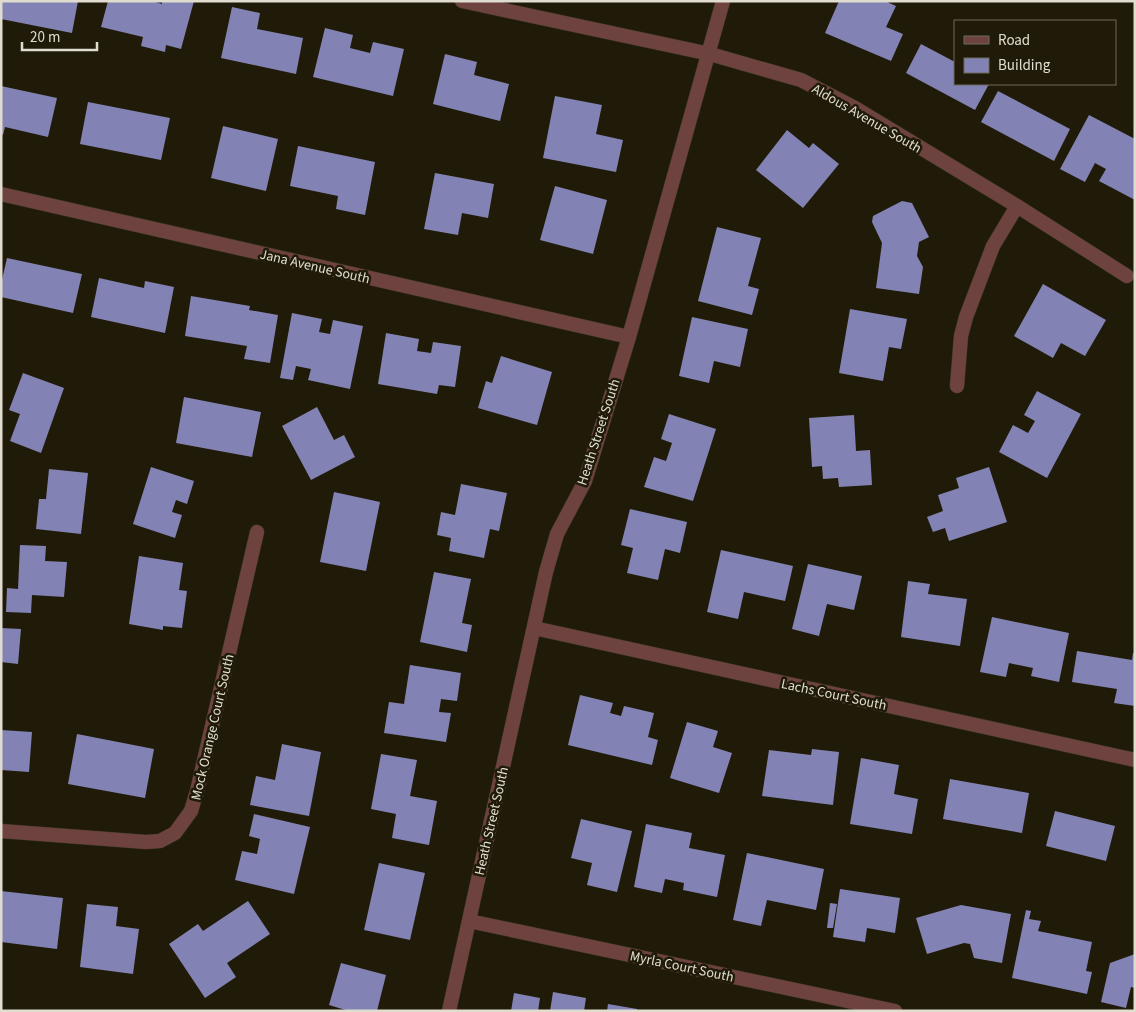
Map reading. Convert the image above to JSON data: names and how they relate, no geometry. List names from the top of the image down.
{
  "streets": {
    "street": [
      "Aldous Avenue South",
      "Jana Avenue South",
      "Heath Street South",
      "Lachs Court South",
      "Mock Orange Court South",
      "Myrla Court South"
    ]
  },
  "crossings": [
    ["Aldous Avenue South", "Heath Street South"],
    ["Jana Avenue South", "Heath Street South"],
    ["Heath Street South", "Lachs Court South"],
    ["Heath Street South", "Myrla Court South"]
  ],
  "legend": ["Road", "Building"],
  "scale_bar": "20 m"
}
